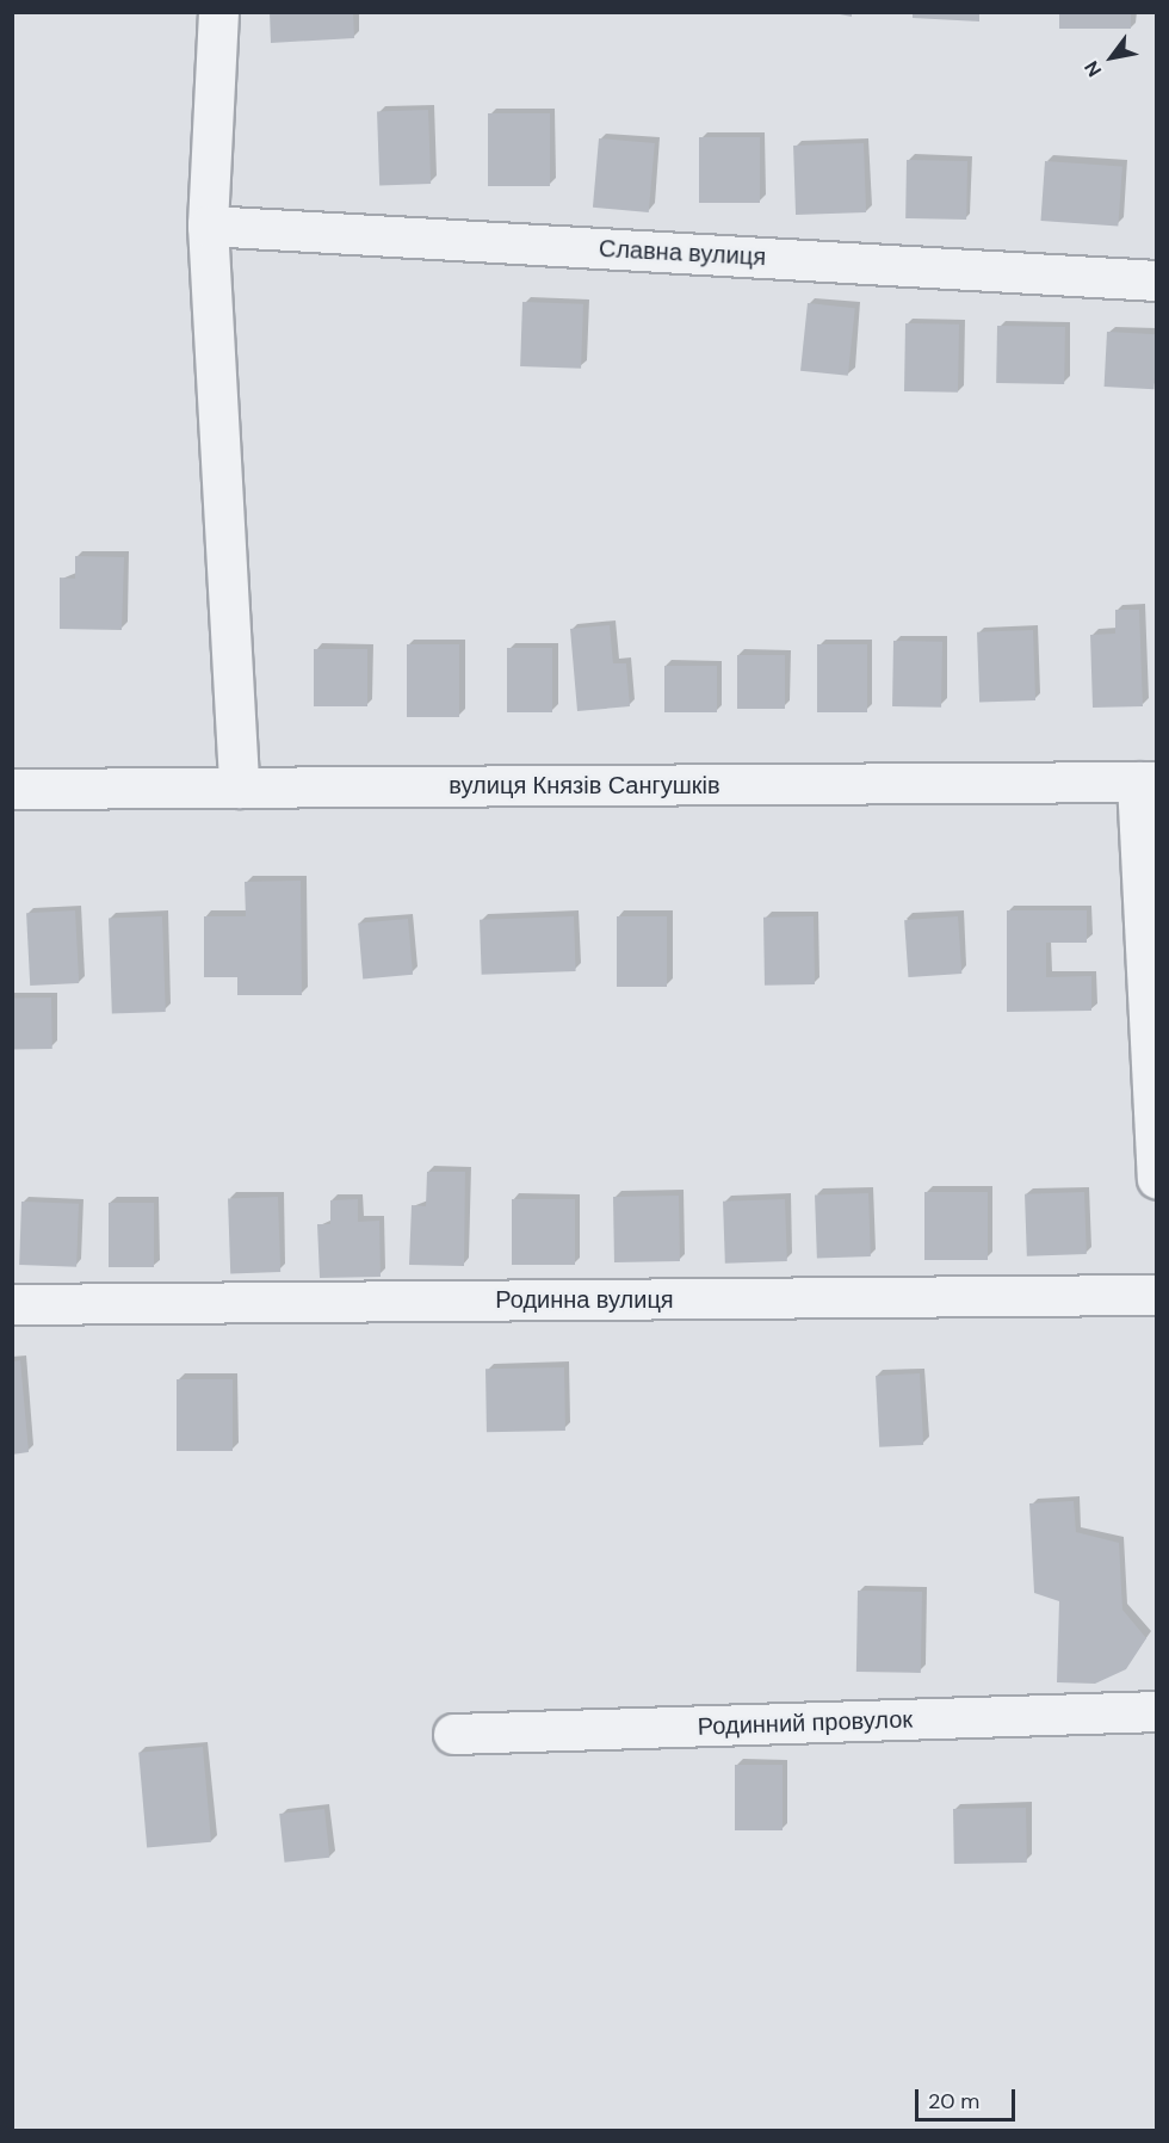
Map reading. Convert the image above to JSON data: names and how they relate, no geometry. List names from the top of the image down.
{
  "streets": {
    "street": [
      "Славна вулиця",
      "вулиця Князів Сангушків",
      "Родинна вулиця",
      "Родинний провулок"
    ]
  },
  "scale_bar": "20 m",
  "north": "bottom left"
}
